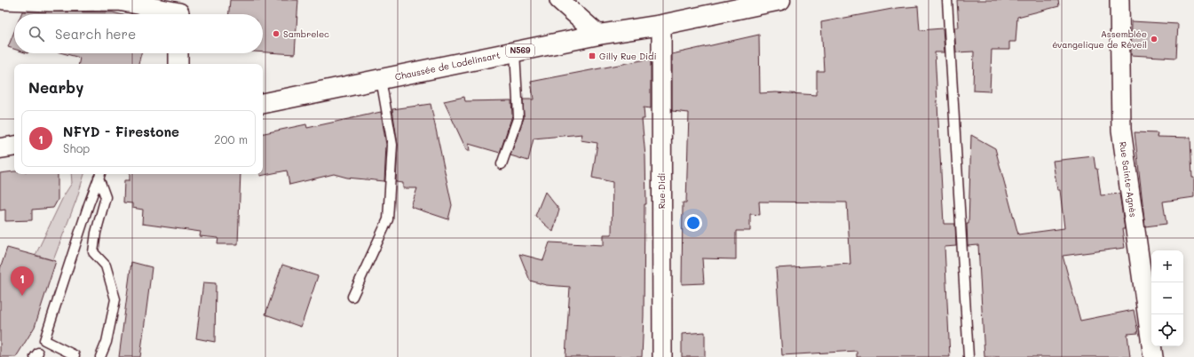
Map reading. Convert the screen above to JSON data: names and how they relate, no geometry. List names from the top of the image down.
{
  "streets": {
    "main road": ["N569", "Chaussée de Lodelinsart"],
    "street": ["Rue Sainte-Agnès", "Rue Didi"]
  },
  "crossings": [
    ["Chaussée de Lodelinsart", "Rue Didi"]
  ],
  "places": {
    "other": ["Sambrelec", "Assemblée évangelique de Réveil"],
    "transit": ["Gilly Rue Didi"]
  },
  "page": {
    "search": "Search here",
    "heading": "Nearby",
    "list": [
      {
        "mark": "1",
        "name": "NFYD - Firestone",
        "note": "Shop",
        "value": "200 m"
      }
    ],
    "map_buttons": ["+", "−"],
    "pins": "1"
  }
}
